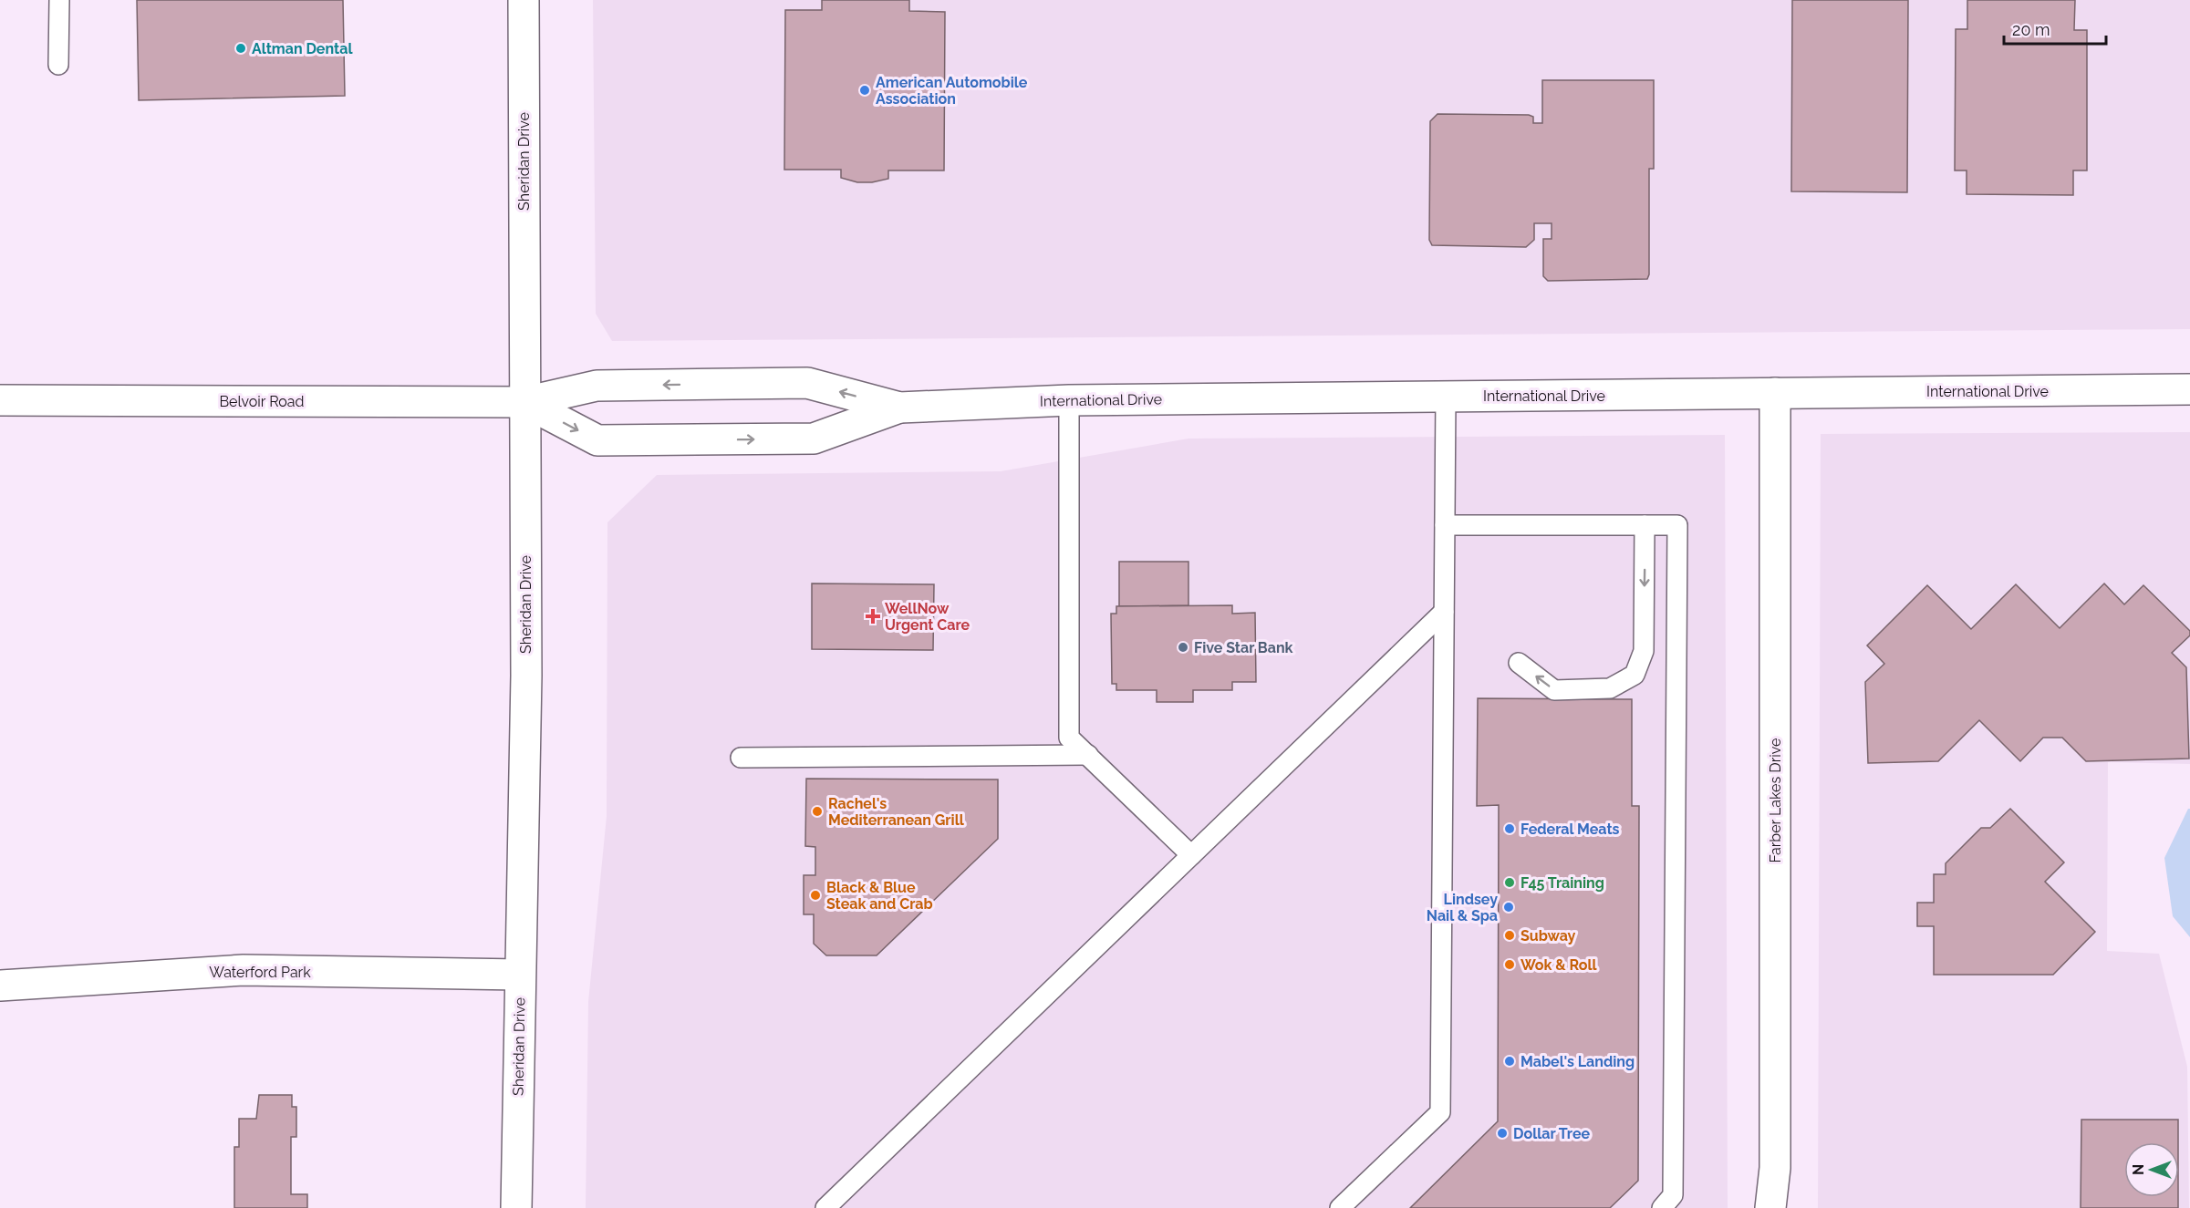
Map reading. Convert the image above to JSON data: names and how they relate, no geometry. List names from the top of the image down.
{
  "streets": {
    "street": [
      "Sheridan Drive",
      "International Drive",
      "Belvoir Road",
      "Farber Lakes Drive",
      "Waterford Park"
    ]
  },
  "crossings": [
    ["Sheridan Drive", "International Drive"],
    ["Sheridan Drive", "Belvoir Road"],
    ["Sheridan Drive", "Waterford Park"],
    ["International Drive", "Belvoir Road"],
    ["International Drive", "Farber Lakes Drive"]
  ],
  "places": {
    "other": [
      "Altman Dental",
      "American Automobile Association",
      "Five Star Bank",
      "Rachel's Mediterranean Grill",
      "Federal Meats",
      "F45 Training",
      "Black & Blue Steak and Crab",
      "Lindsey Nail & Spa",
      "Subway",
      "Wok & Roll",
      "Mabel's Landing",
      "Dollar Tree"
    ],
    "health": ["WellNow Urgent Care"]
  },
  "scale_bar": "20 m",
  "north": "left"
}
